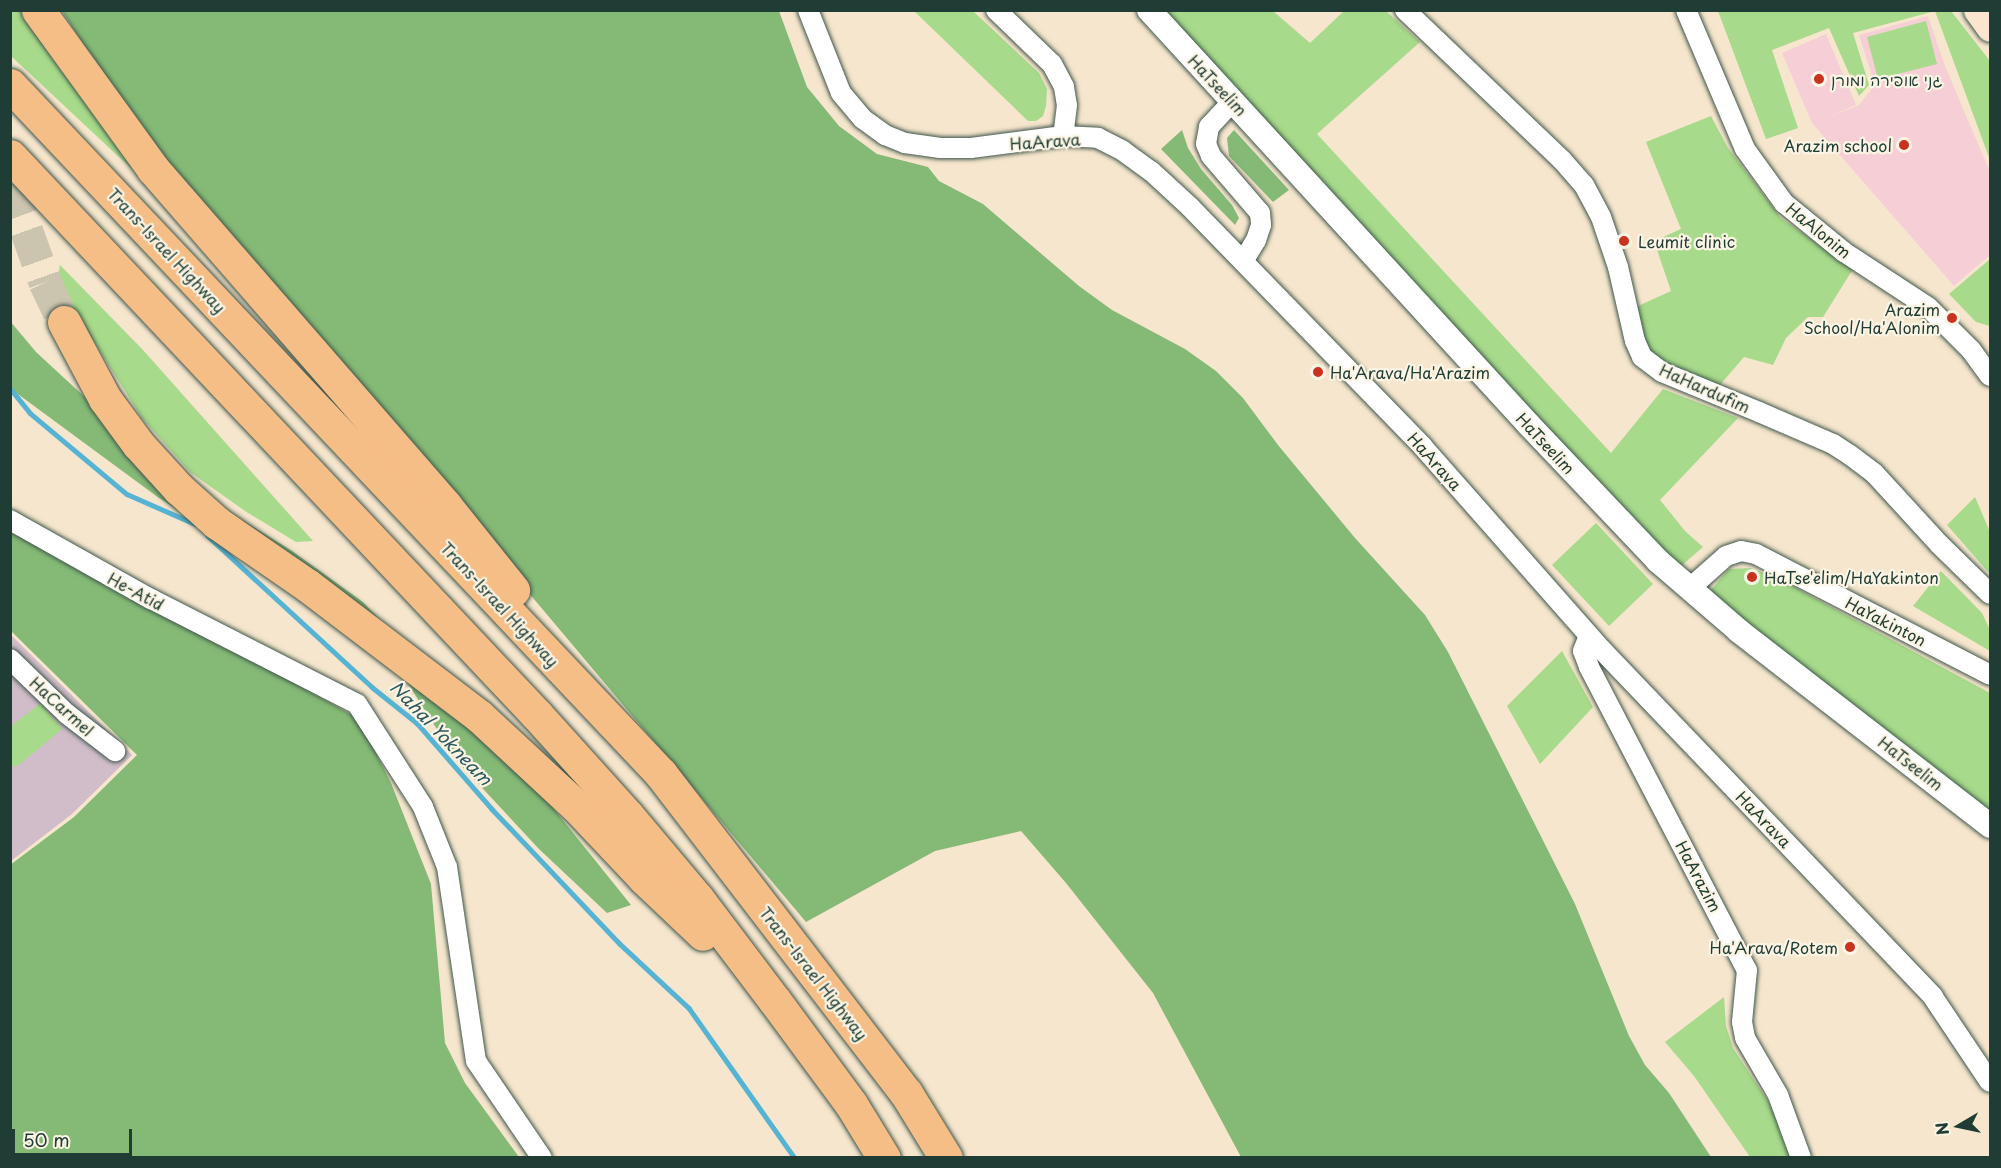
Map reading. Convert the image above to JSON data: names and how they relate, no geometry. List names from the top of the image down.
{
  "streets": {
    "highway": ["Trans-Israel Highway"],
    "street": [
      "HaTseelim",
      "HaArava",
      "HaAlonim",
      "HaHardufim",
      "He-Atid",
      "HaYakinton",
      "HaCarmel",
      "HaArazim"
    ]
  },
  "crossings": [
    ["HaTseelim", "HaYakinton"],
    ["HaArava", "HaArazim"]
  ],
  "water": ["Nahal Yokneam"],
  "places": [
    "גני אופירה ומורן",
    "Arazim school",
    "Leumit clinic",
    "Arazim School/Ha'Alonim",
    "Ha'Arava/Ha'Arazim",
    "HaTse'elim/HaYakinton",
    "Ha'Arava/Rotem"
  ],
  "scale_bar": "50 m",
  "north": "left"
}
